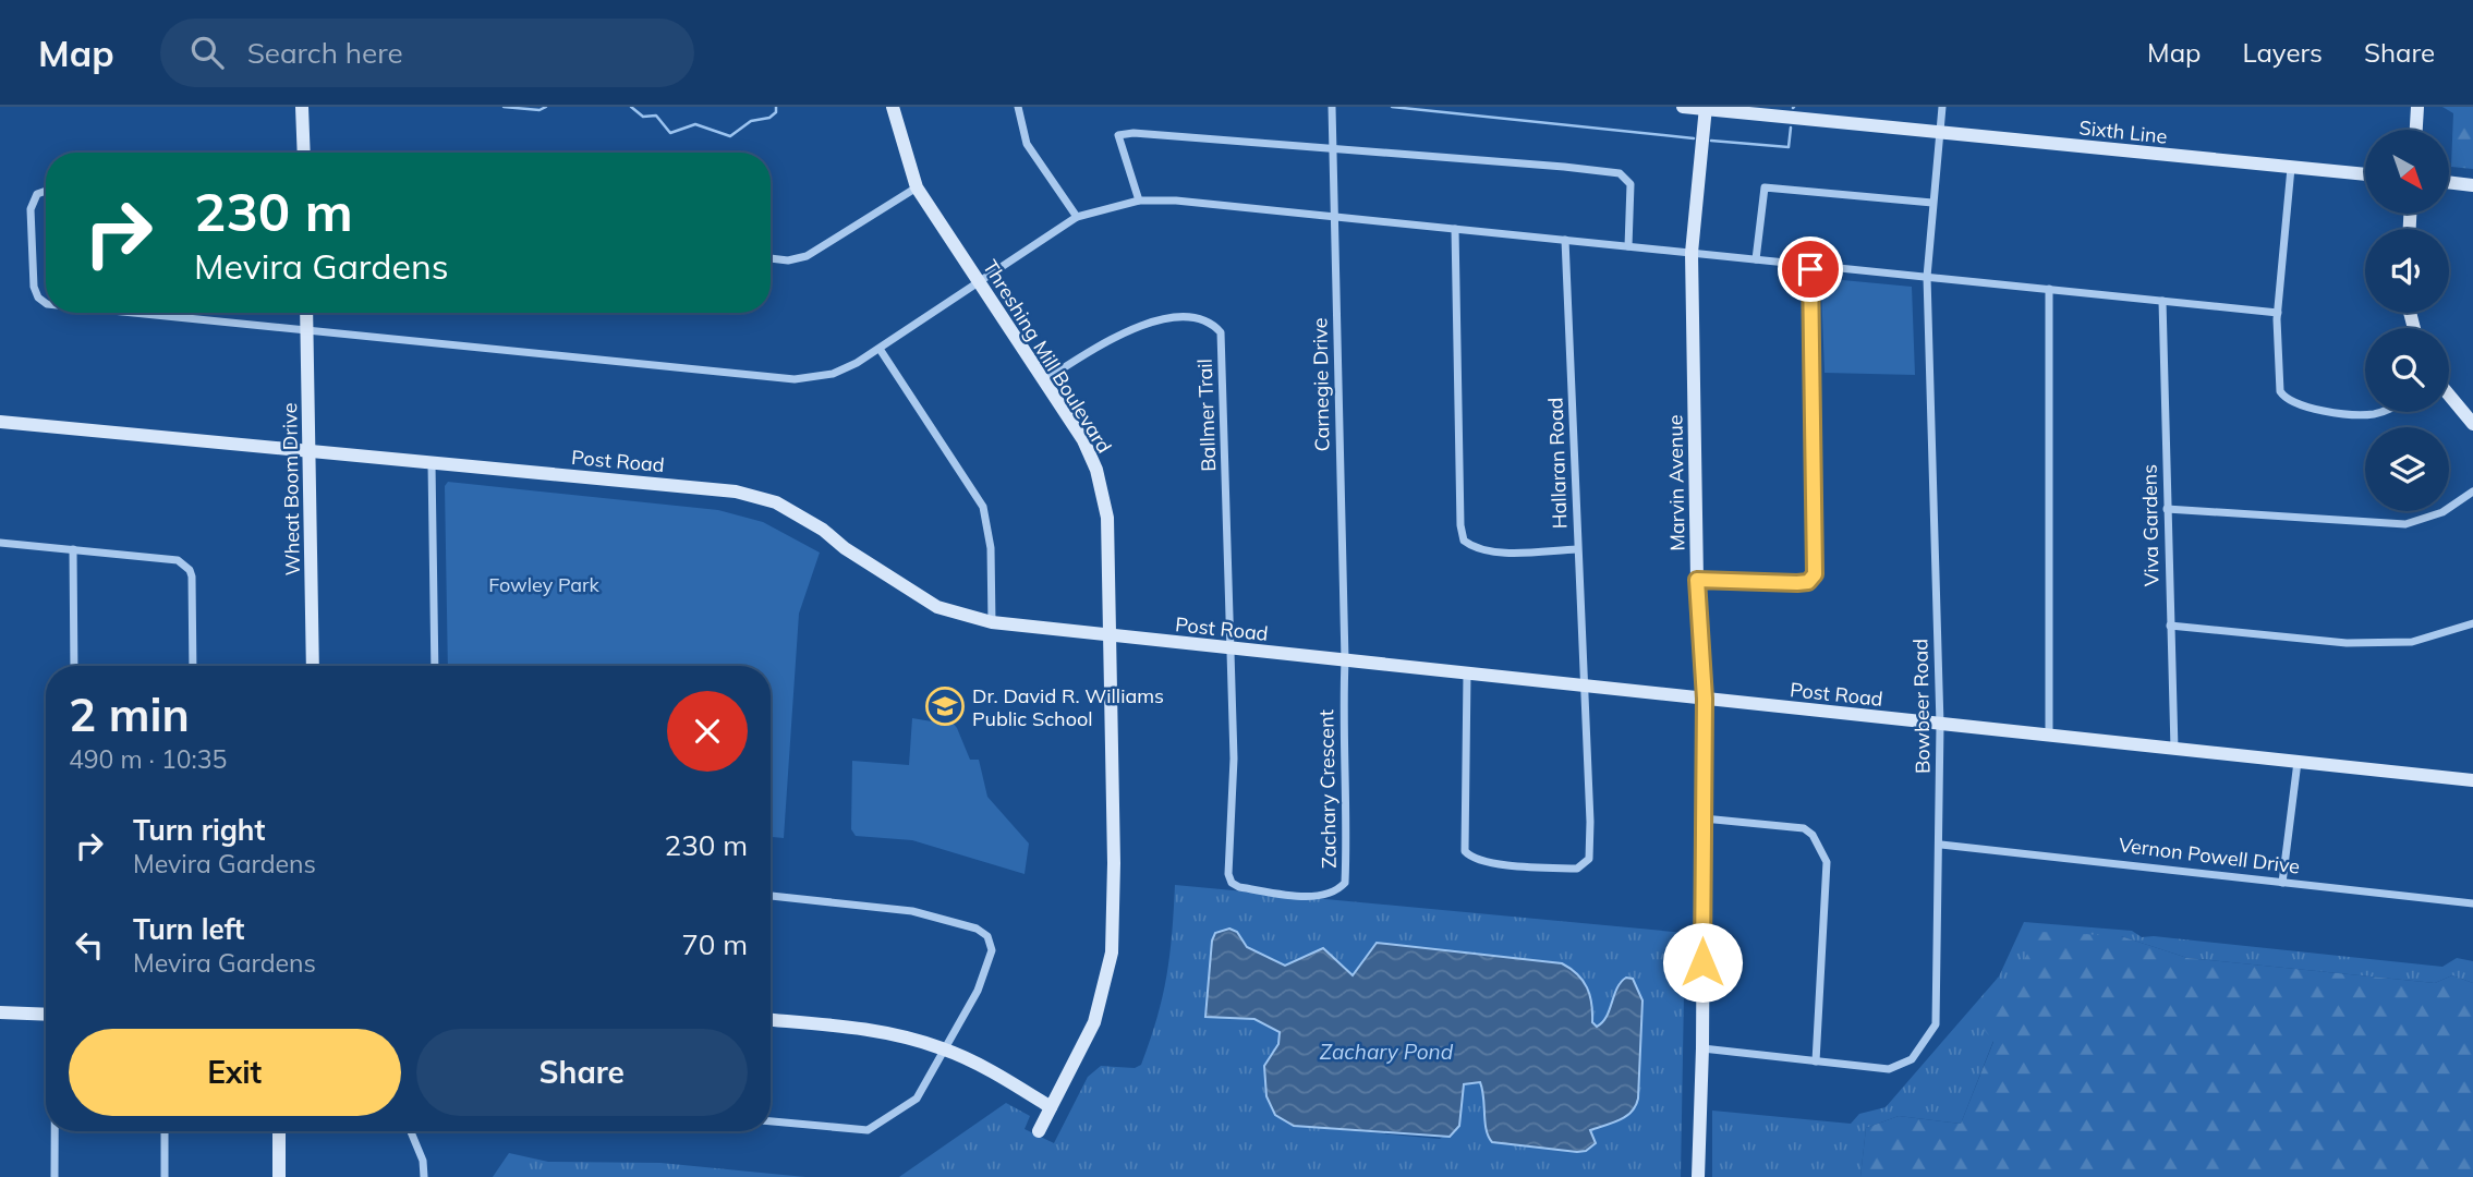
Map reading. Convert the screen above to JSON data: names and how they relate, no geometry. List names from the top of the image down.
{
  "streets": {
    "street": [
      "Sixth Line",
      "Threshing Mill Boulevard",
      "Carnegie Drive",
      "Ballmer Trail",
      "Post Road",
      "Hallaran Road",
      "Marvin Avenue",
      "Wheat Boom Drive",
      "Viva Gardens",
      "Bowbeer Road",
      "Zachary Crescent",
      "Vernon Powell Drive"
    ]
  },
  "crossings": [
    ["Sixth Line", "Marvin Avenue"],
    ["Sixth Line", "Bowbeer Road"],
    ["Threshing Mill Boulevard", "Ballmer Trail"],
    ["Threshing Mill Boulevard", "Post Road"],
    ["Carnegie Drive", "Post Road"],
    ["Carnegie Drive", "Zachary Crescent"],
    ["Ballmer Trail", "Post Road"],
    ["Ballmer Trail", "Zachary Crescent"],
    ["Post Road", "Hallaran Road"],
    ["Post Road", "Marvin Avenue"],
    ["Post Road", "Wheat Boom Drive"],
    ["Post Road", "Viva Gardens"],
    ["Post Road", "Bowbeer Road"],
    ["Post Road", "Zachary Crescent"],
    ["Marvin Avenue", "Bowbeer Road"],
    ["Bowbeer Road", "Vernon Powell Drive"]
  ],
  "water": ["Zachary Pond"],
  "parks": ["Fowley Park"],
  "places": {
    "school or university": ["Dr. David R. Williams Public School"]
  },
  "north": "bottom right",
  "page": {
    "header": "Map",
    "search": "Search here",
    "nav": ["Map", "Layers", "Share"],
    "turn": ["230 m", "Mevira Gardens"],
    "heading": ["2 min", "490 m · 10:35"],
    "list": [
      {
        "name": "Turn right",
        "note": "Mevira Gardens",
        "value": "230 m"
      },
      {
        "name": "Turn left",
        "note": "Mevira Gardens",
        "value": "70 m"
      }
    ],
    "buttons": ["Exit", "Share"]
  }
}
